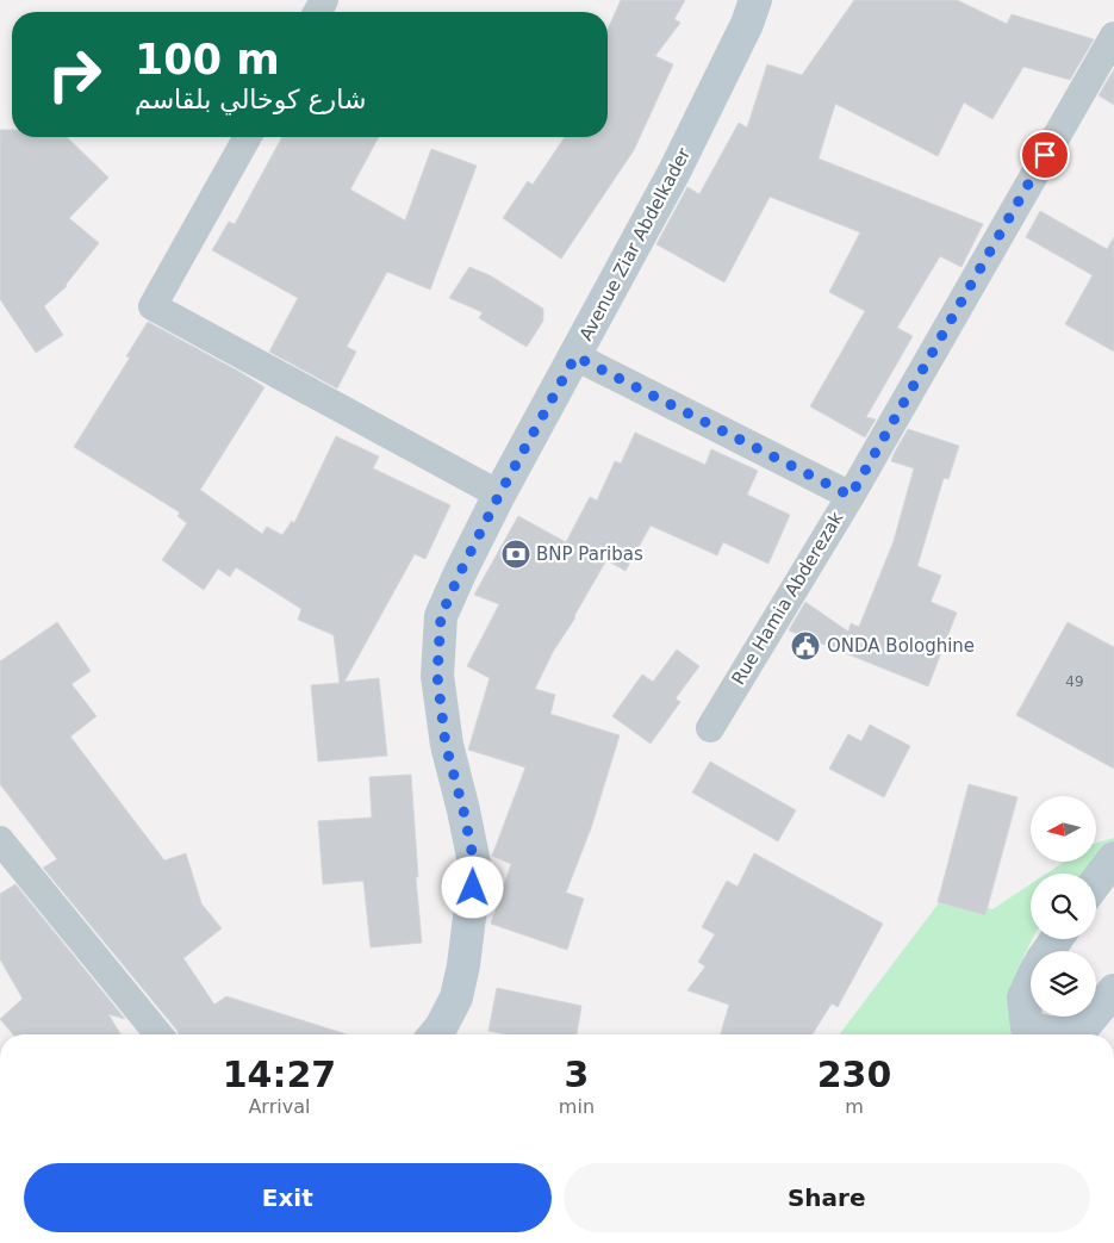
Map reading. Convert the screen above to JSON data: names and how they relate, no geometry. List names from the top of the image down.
{
  "streets": {
    "main road": ["Avenue Ziar Abdelkader"],
    "street": ["Rue Hamia Abderezak"]
  },
  "places": {
    "bank": ["BNP Paribas"],
    "public building": ["ONDA Bologhine"]
  },
  "house_numbers": ["49"],
  "north": "left",
  "page": {
    "turn": ["100 m", "شارع كوخالي بلقاسم"],
    "eta": [
      "14:27",
      "Arrival",
      "3",
      "min",
      "230",
      "m"
    ],
    "buttons": ["Exit", "Share"]
  }
}
